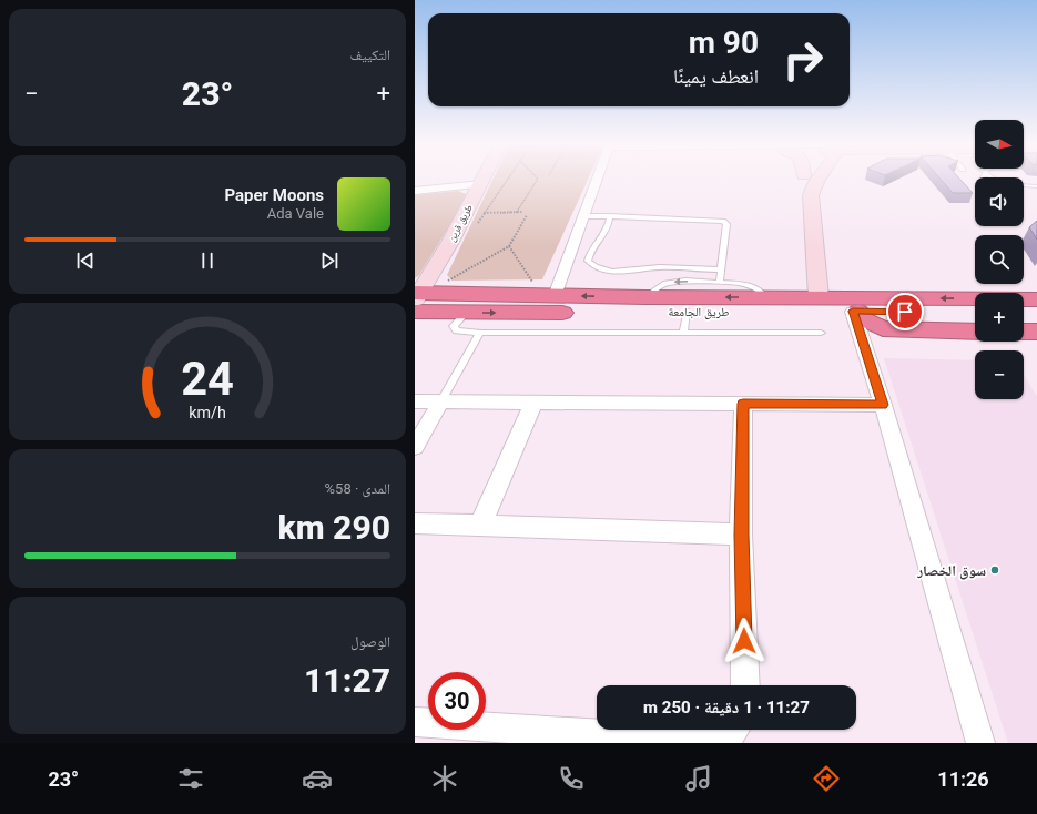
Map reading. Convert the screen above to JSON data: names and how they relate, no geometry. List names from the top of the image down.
{
  "streets": {
    "highway": ["طريق الجامعة"],
    "street": ["طريق قرين"]
  },
  "crossings": [
    ["طريق قرين", "طريق الجامعة"]
  ],
  "places": ["سوق الخصار"],
  "north": "right",
  "page": {
    "tile": [
      "التكييف",
      ["المدى · 58%", "290 km"],
      ["الوصول", "11:27"]
    ],
    "turn": ["90 m", "انعطف يمينًا"],
    "heat": ["−", "23°", "+"],
    "map_buttons": ["+", "−"],
    "song": ["Paper Moons", "Ada Vale"],
    "limit": "30",
    "trip": "11:27 · 1 دقيقة · 250 m",
    "tabs": ["11:26", "23°"],
    "gauge": ["24", "km/h"]
  }
}
